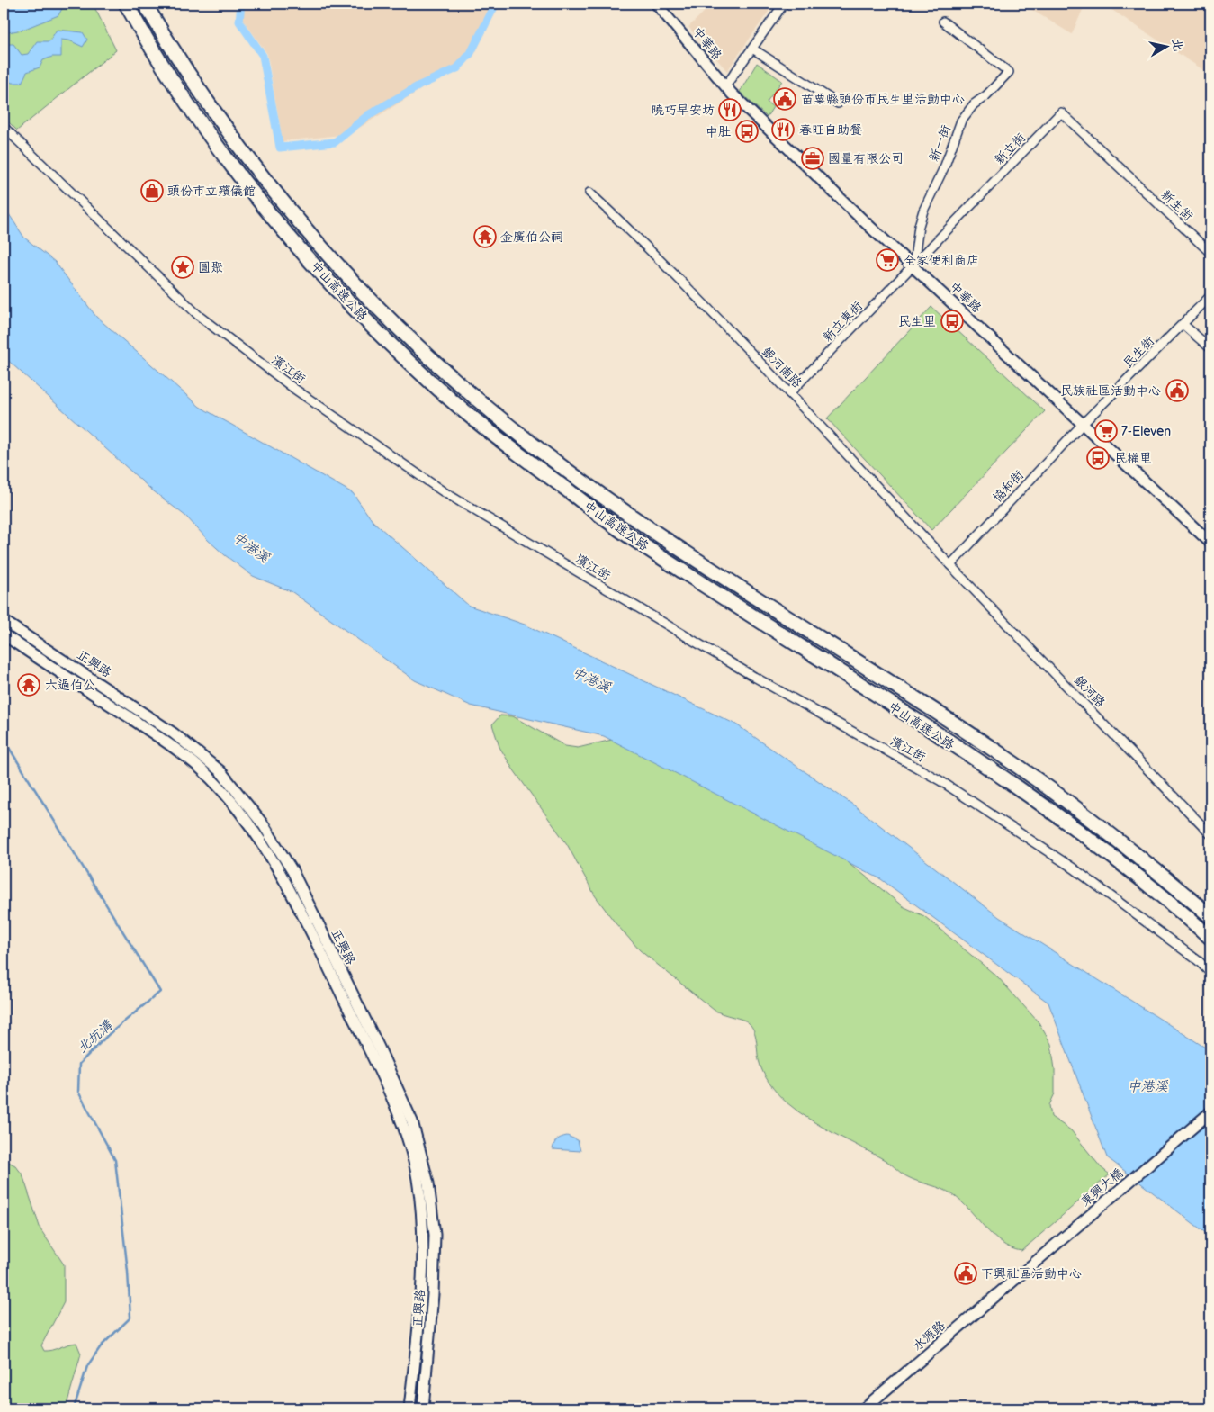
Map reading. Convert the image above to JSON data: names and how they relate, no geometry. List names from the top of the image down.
{
  "streets": {
    "highway": ["中山高速公路"],
    "main road": [
      "中華路",
      "正興路",
      "東興大橋",
      "水源路"
    ],
    "street": [
      "新一街",
      "新立街",
      "新生街",
      "新立東街",
      "民生街",
      "銀河南路",
      "濱江街",
      "協和街",
      "銀河路"
    ]
  },
  "crossings": [
    ["中華路", "新一街"],
    ["中華路", "新立街"],
    ["中華路", "新立東街"],
    ["中華路", "民生街"],
    ["中華路", "協和街"],
    ["新一街", "新立街"],
    ["新一街", "新立東街"],
    ["新立街", "新生街"],
    ["新立街", "新立東街"],
    ["新立東街", "銀河南路"],
    ["民生街", "協和街"],
    ["銀河南路", "協和街"],
    ["銀河南路", "銀河路"],
    ["協和街", "銀河路"],
    ["東興大橋", "水源路"]
  ],
  "water": ["中港溪", "北坑溝"],
  "places": {
    "public building": ["苗粟縣頭份巿民生里活動中心", "民族社區活動中心", "下興社區活動中心"],
    "restaurant": ["曉巧早安坊", "春旺自助餐"],
    "bus stop": ["中肚", "民生里", "民權里"],
    "office": ["國量有限公司"],
    "shop": ["頭份市立殯儀館"],
    "temple": ["金廣伯公祠", "六過伯公"],
    "supermarket": ["全家便利商店", "7-Eleven"],
    "place": ["圓聚"]
  },
  "north": "right"
}
